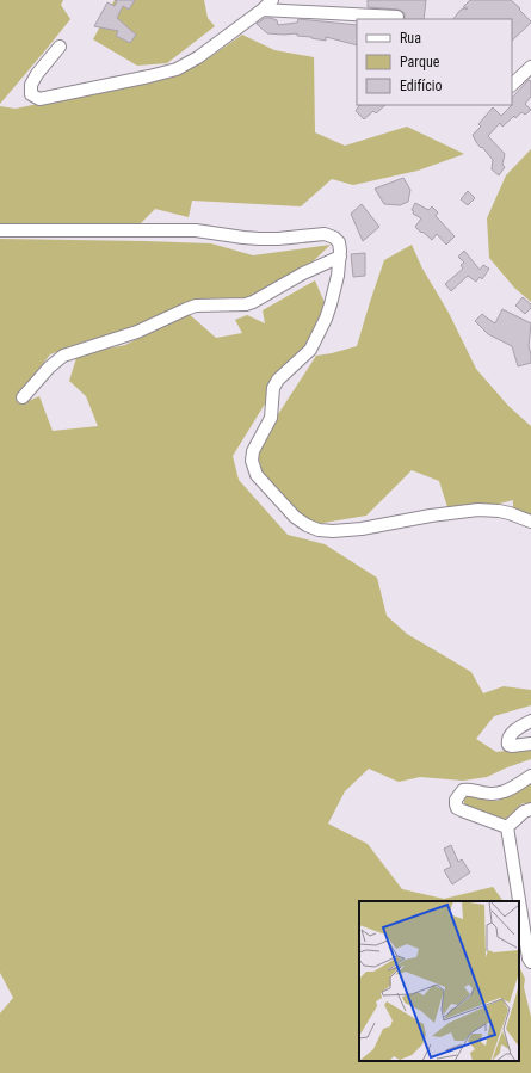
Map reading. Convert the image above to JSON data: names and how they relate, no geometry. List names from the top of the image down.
{
  "legend": ["Rua", "Parque", "Edifício"]
}
